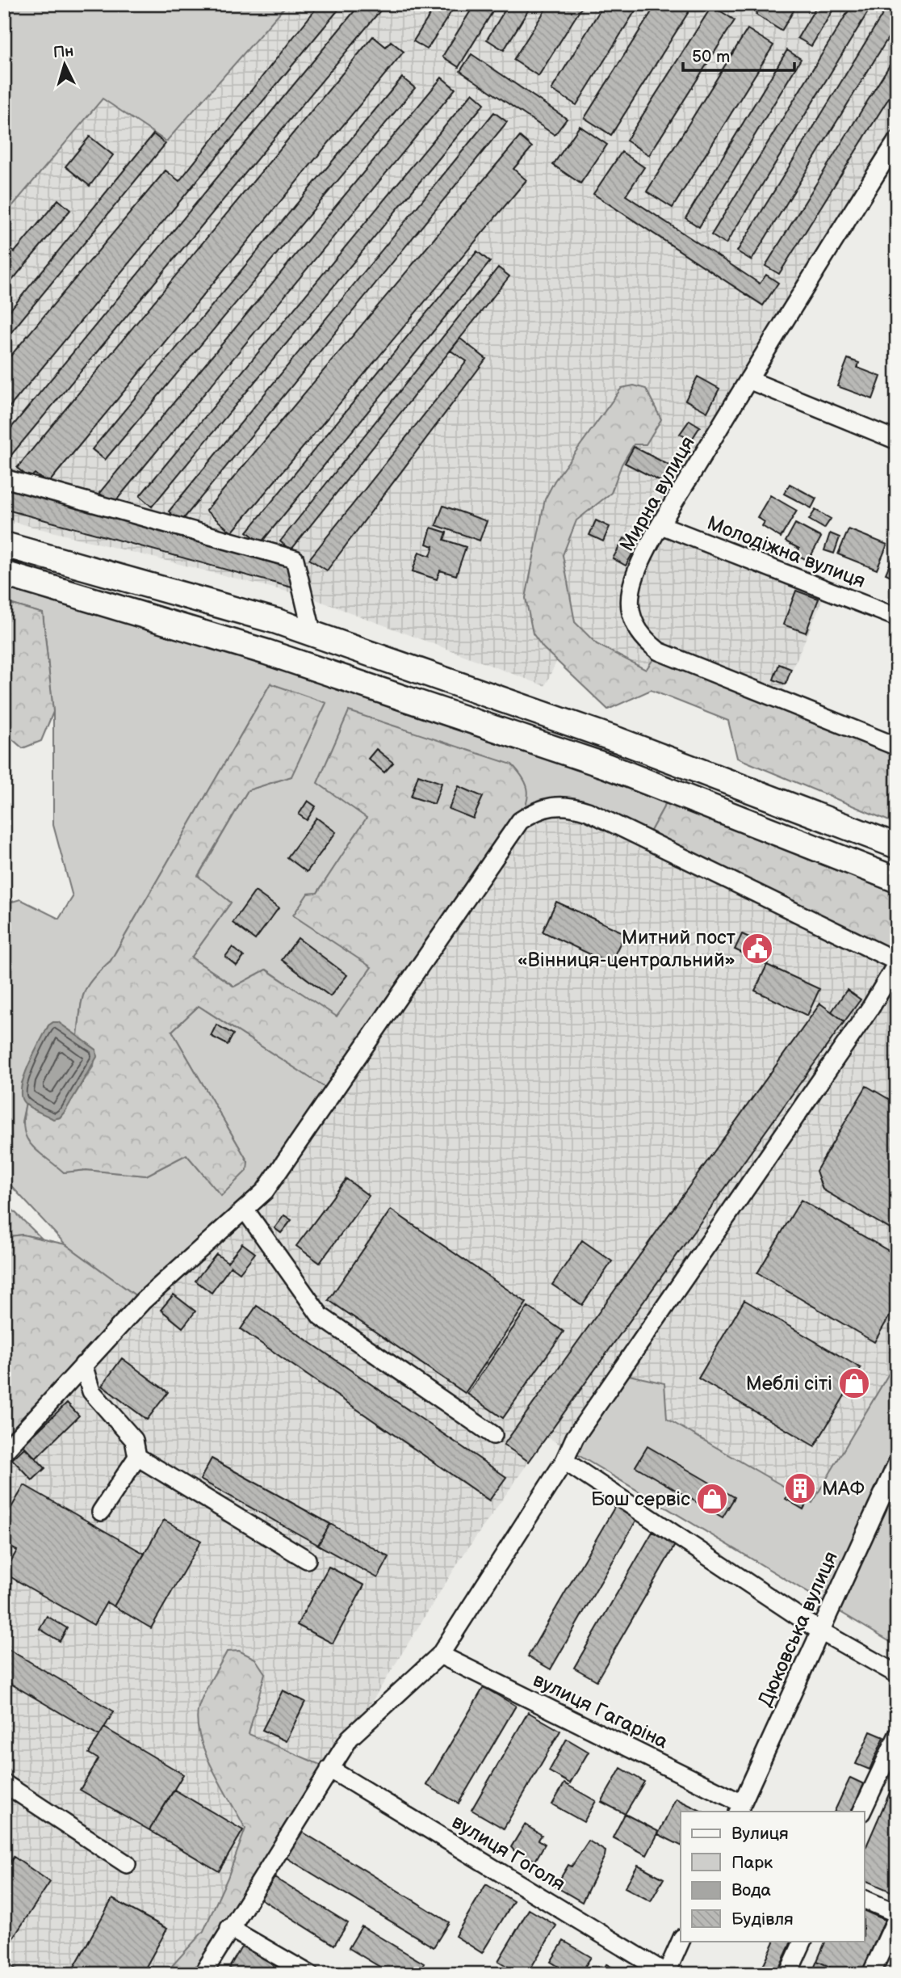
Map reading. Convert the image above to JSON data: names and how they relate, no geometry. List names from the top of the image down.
{
  "streets": {
    "street": [
      "Мирна вулиця",
      "Молодіжна вулиця",
      "Дюковська вулиця",
      "вулиця Гагаріна",
      "вулиця Гоголя"
    ]
  },
  "crossings": [
    ["Мирна вулиця", "Молодіжна вулиця"],
    ["Дюковська вулиця", "вулиця Гагаріна"]
  ],
  "places": {
    "public building": ["Митний пост «Вінниця-центральний»"],
    "shop": ["Меблі сіті", "Бош сервіс"],
    "building": ["МАФ"]
  },
  "legend": [
    "Вулиця",
    "Парк",
    "Вода",
    "Будівля"
  ],
  "scale_bar": "50 m",
  "north": "top"
}
